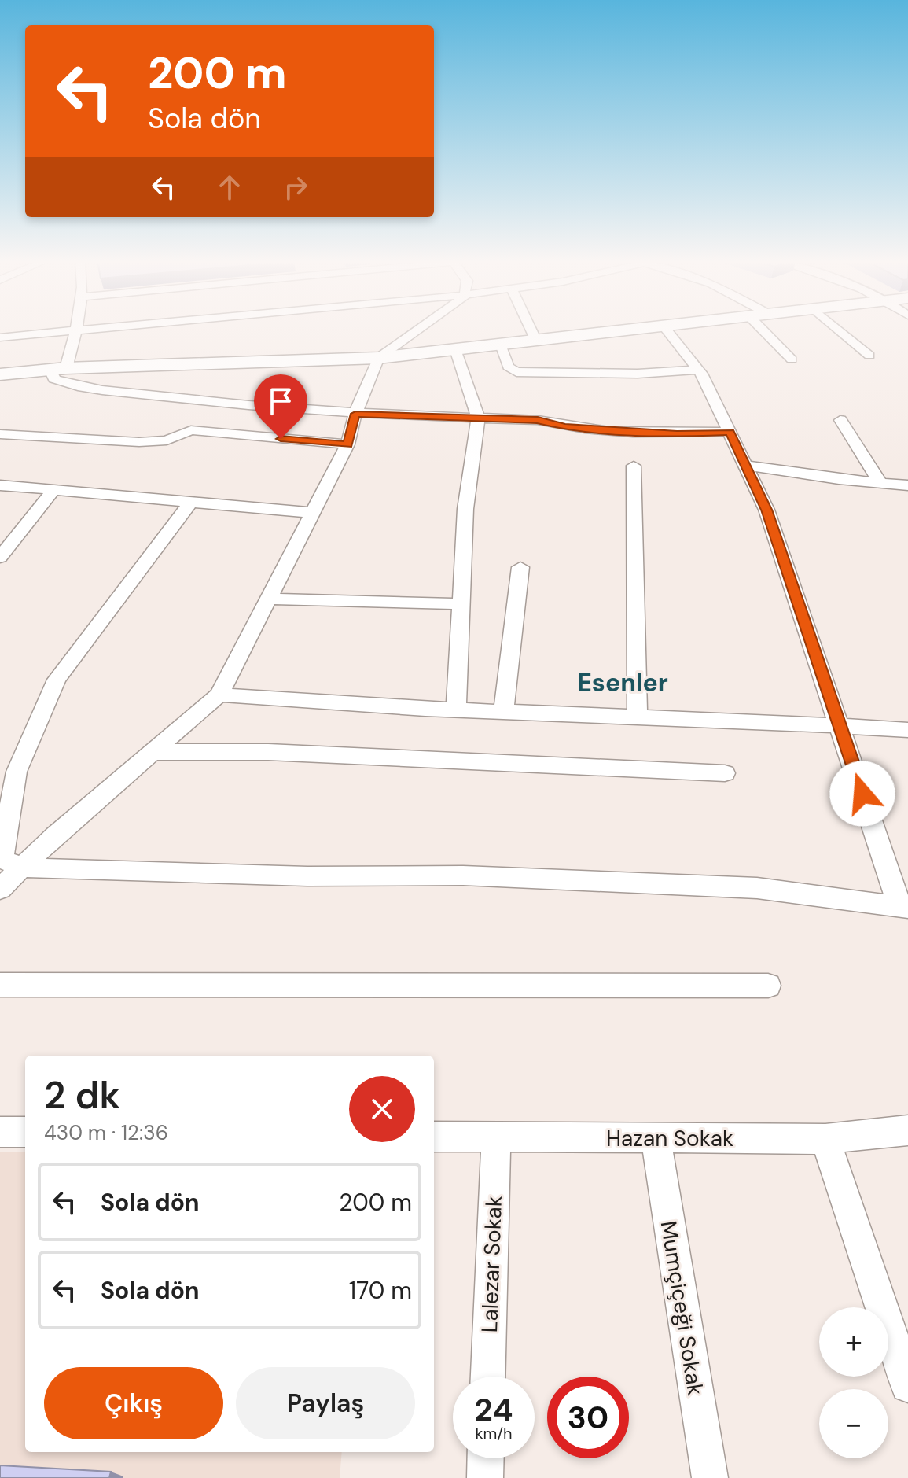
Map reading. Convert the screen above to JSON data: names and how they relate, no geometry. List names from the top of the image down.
{
  "streets": {
    "street": ["Hazan Sokak", "Lalezar Sokak", "Mumçiçeği Sokak"]
  },
  "crossings": [
    ["Hazan Sokak", "Lalezar Sokak"],
    ["Hazan Sokak", "Mumçiçeği Sokak"]
  ],
  "districts": ["Esenler"],
  "page": {
    "turn": ["200 m", "Sola dön"],
    "heading": ["2 dk", "430 m · 12:36"],
    "list": [
      {
        "name": "Sola dön",
        "value": "200 m"
      },
      {
        "name": "Sola dön",
        "value": "170 m"
      }
    ],
    "map_buttons": ["+", "−"],
    "buttons": ["Çıkış", "Paylaş"],
    "speed": "24 km/h",
    "limit": "30"
  }
}
